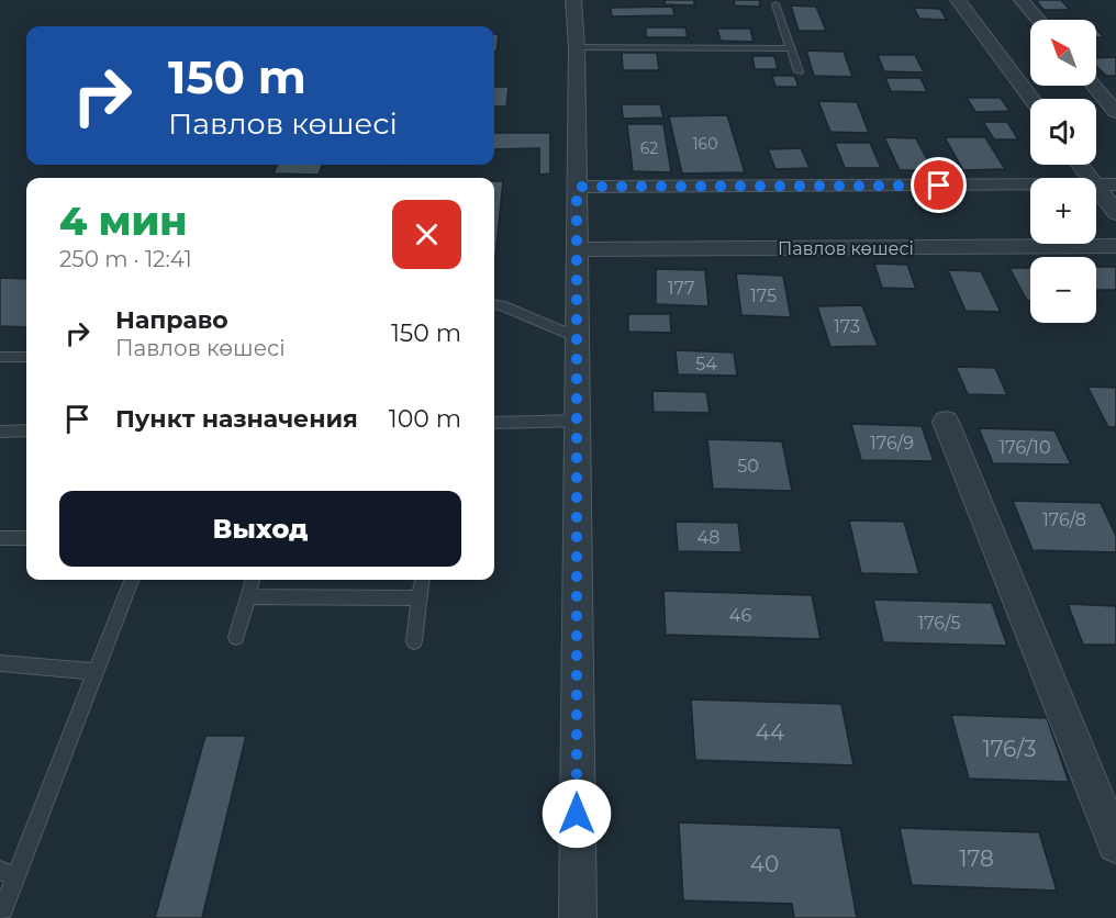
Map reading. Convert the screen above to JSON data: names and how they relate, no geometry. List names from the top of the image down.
{
  "streets": {
    "street": ["Павлов көшесі"]
  },
  "house_numbers": [
    "160",
    "62",
    "177",
    "175",
    "173",
    "54",
    "176/9",
    "176/10",
    "50",
    "176/8",
    "48",
    "46",
    "176/5",
    "44",
    "176/3",
    "178",
    "40"
  ],
  "north": "top left",
  "page": {
    "map_buttons": ["+", "−"],
    "turn": ["150 m", "Павлов көшесі"],
    "heading": ["4 мин", "250 m · 12:41"],
    "list": [
      {
        "name": "Направо",
        "note": "Павлов көшесі",
        "value": "150 m"
      },
      {
        "name": "Пункт назначения",
        "value": "100 m"
      }
    ],
    "buttons": "Выход"
  }
}
